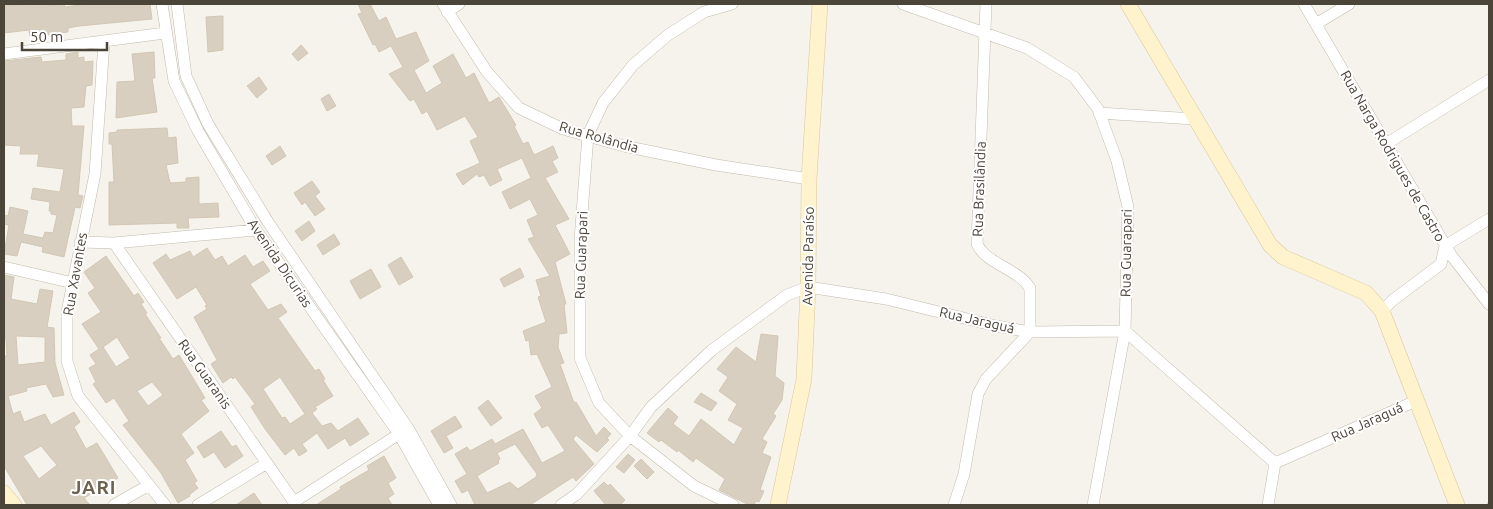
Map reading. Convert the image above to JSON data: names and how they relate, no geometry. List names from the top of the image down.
{
  "streets": {
    "street": [
      "Rua Rolândia",
      "Rua Narga Rodrigues de Castro",
      "Rua Brasilândia",
      "Rua Guarapari",
      "Avenida Paraíso",
      "Avenida Dicurias",
      "Rua Xavantes",
      "Rua Jaraguá",
      "Rua Guaranis"
    ]
  },
  "crossings": [
    ["Rua Rolândia", "Rua Guarapari"],
    ["Rua Rolândia", "Avenida Paraíso"],
    ["Rua Brasilândia", "Rua Guarapari"],
    ["Rua Brasilândia", "Rua Jaraguá"],
    ["Rua Guarapari", "Rua Jaraguá"],
    ["Avenida Paraíso", "Rua Jaraguá"]
  ],
  "districts": ["JARI"],
  "scale_bar": "50 m"
}
